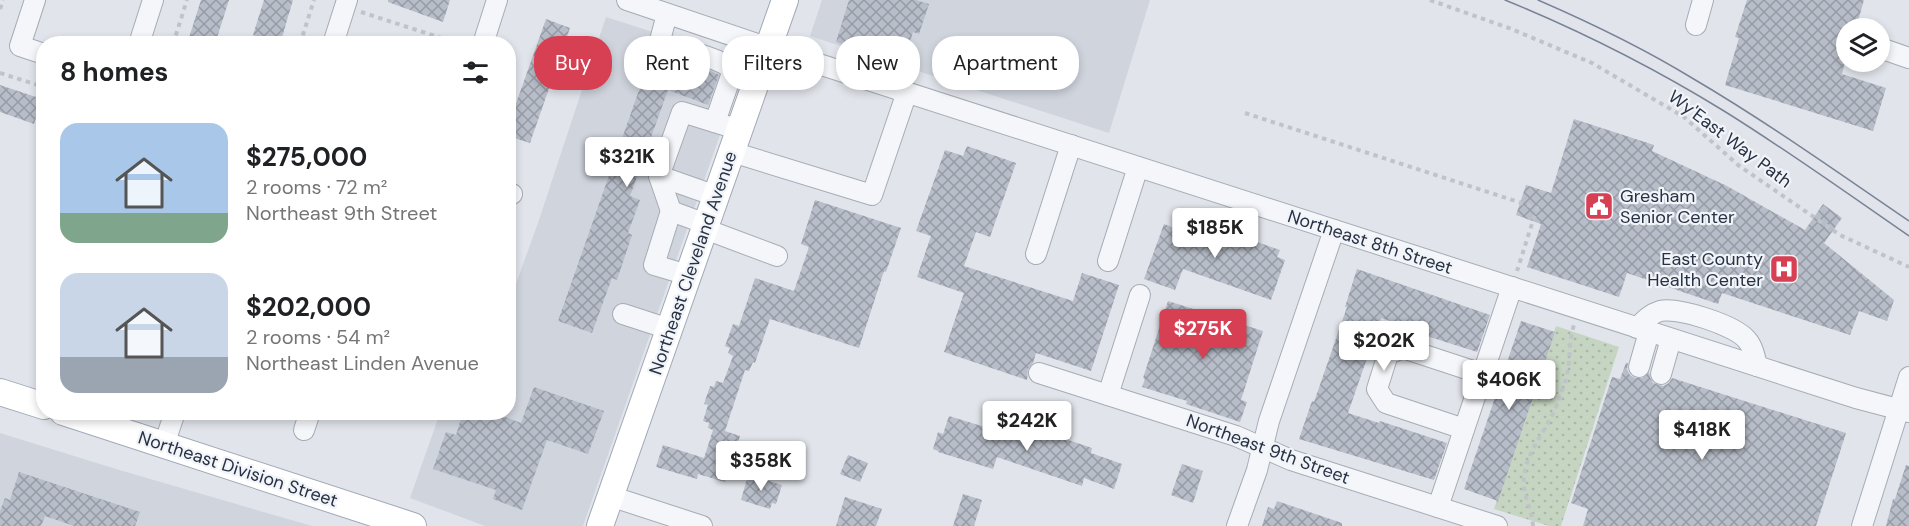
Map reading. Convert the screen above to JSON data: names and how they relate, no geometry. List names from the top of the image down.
{
  "streets": {
    "main road": ["Northeast Cleveland Avenue", "Northeast Division Street"],
    "street": ["Northeast 8th Street", "Northeast 9th Street"],
    "path": ["Wy'East Way Path"]
  },
  "places": {
    "public building": ["Gresham Senior Center"],
    "hospital": ["East County Health Center"]
  },
  "page": {
    "chip": [
      "Buy",
      "Rent",
      "Filters",
      "New",
      "Apartment"
    ],
    "heading": "8 homes",
    "list": [
      {
        "name": "$275,000",
        "note": "2 rooms · 72 m² · Northeast 9th Street"
      },
      {
        "name": "$202,000",
        "note": "2 rooms · 54 m² · Northeast Linden Avenue"
      }
    ],
    "price": [
      "$321K",
      "$185K",
      "$275K",
      "$202K",
      "$406K",
      "$242K",
      "$418K",
      "$358K"
    ]
  }
}
